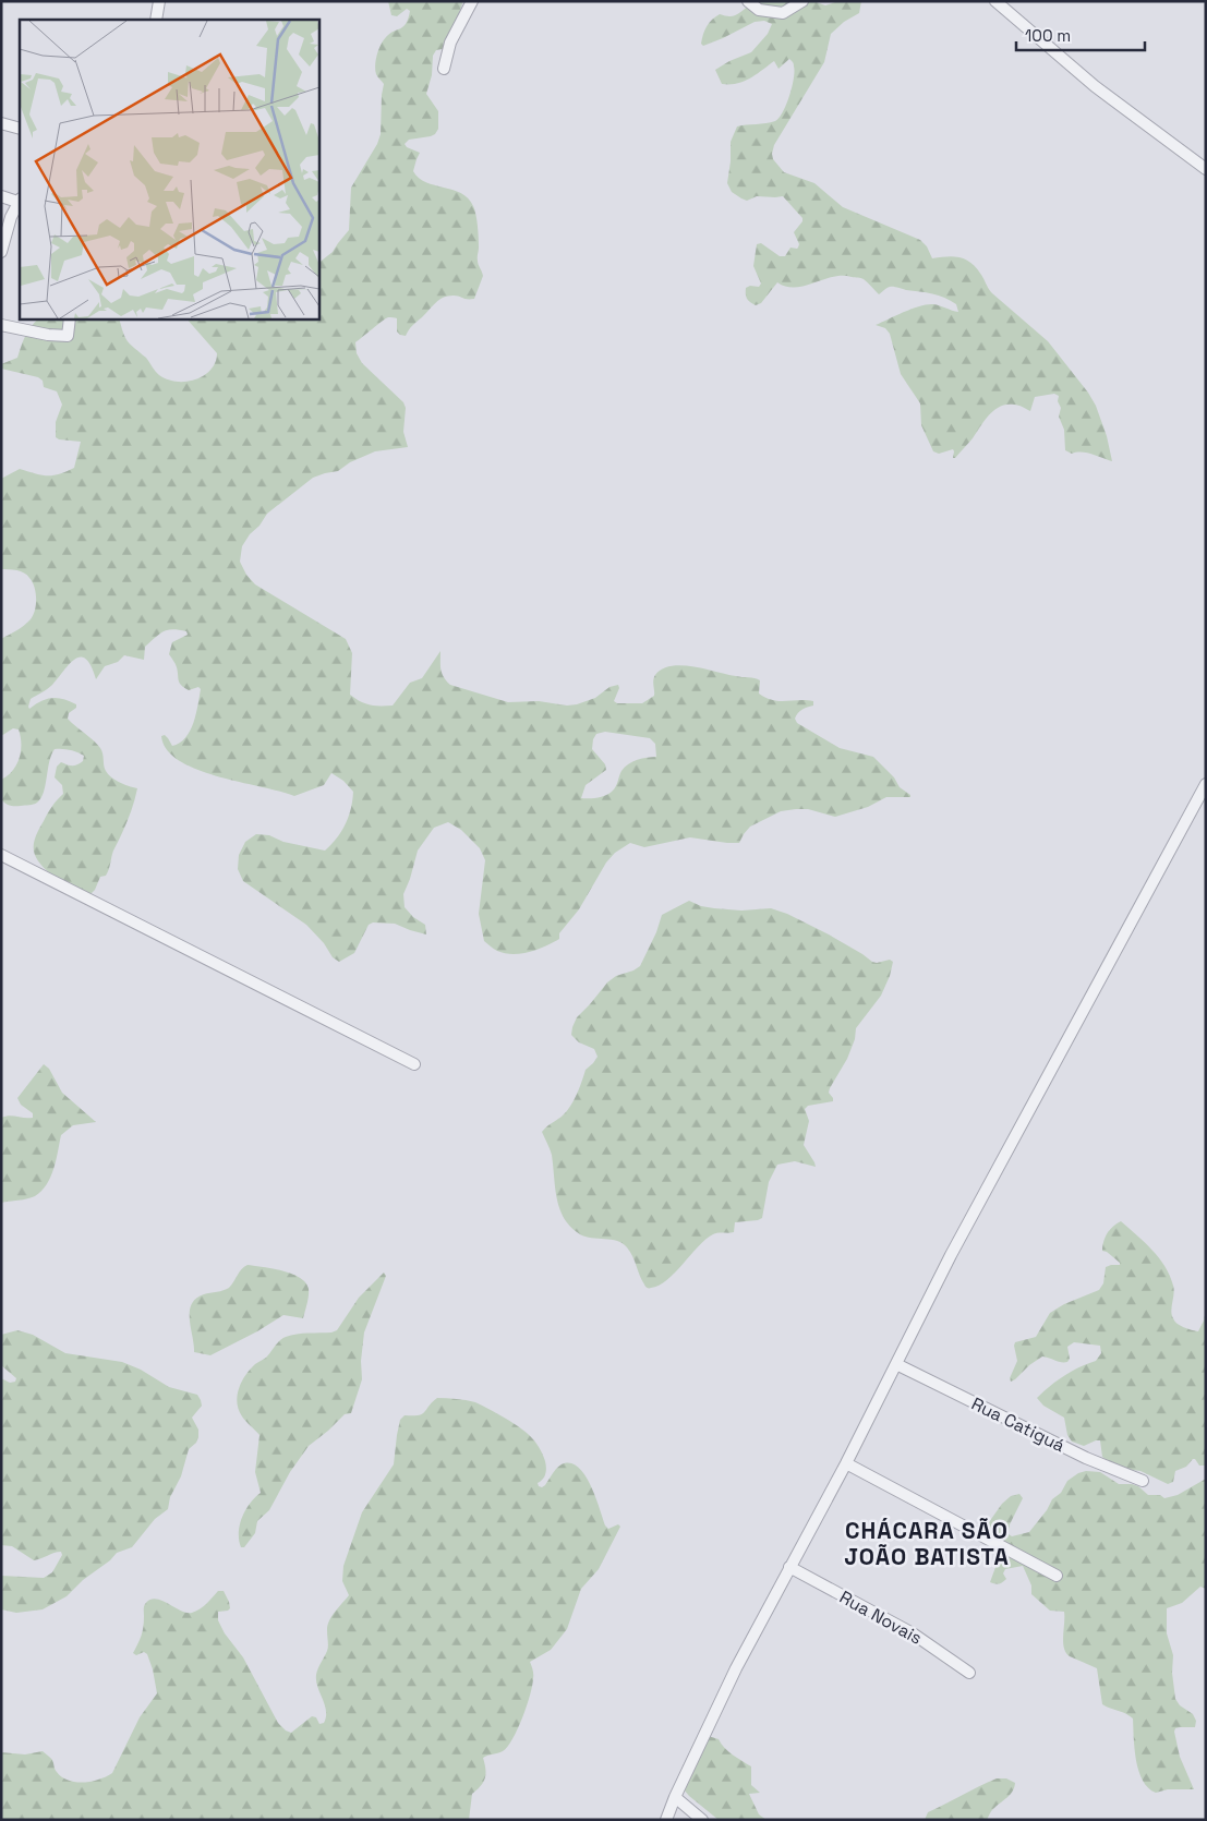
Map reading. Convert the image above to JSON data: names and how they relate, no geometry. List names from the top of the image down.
{
  "streets": {
    "street": ["Rua Catiguá", "Rua Novais"]
  },
  "districts": ["CHÁCARA SÃO JOÃO BATISTA"],
  "scale_bar": "100 m"
}
